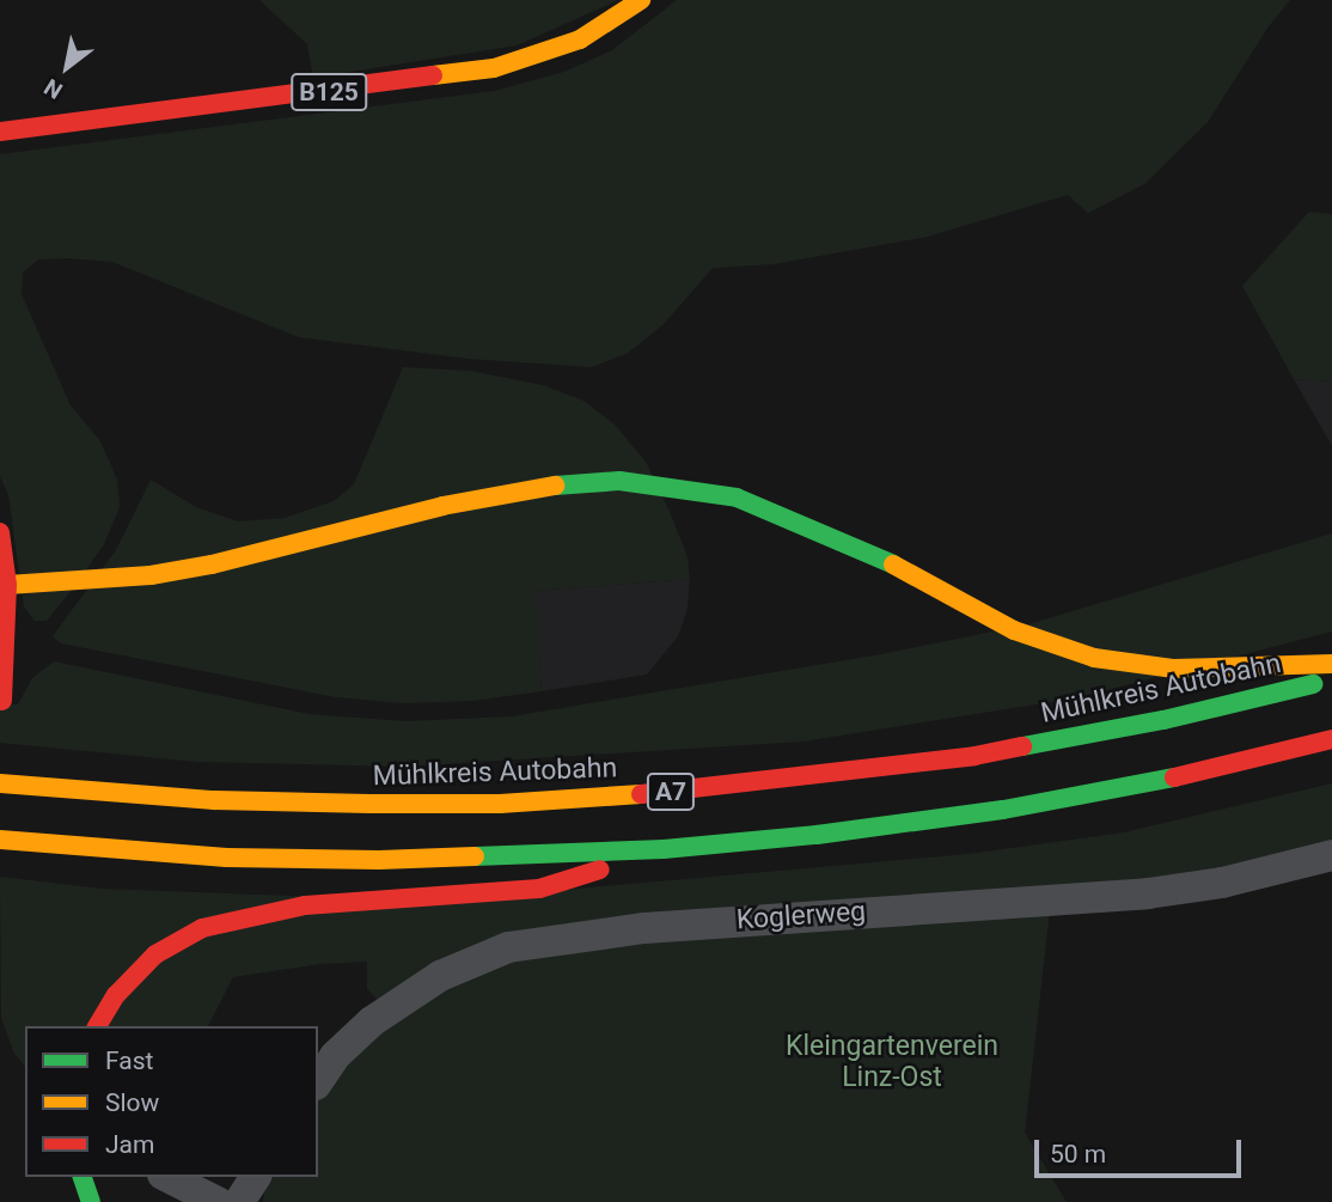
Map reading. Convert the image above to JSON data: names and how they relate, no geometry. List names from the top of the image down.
{
  "streets": {
    "main road": ["B125", "Mühlkreis Autobahn", "A7"],
    "street": ["Koglerweg"]
  },
  "parks": ["Kleingartenverein Linz-Ost"],
  "legend": ["Fast", "Slow", "Jam"],
  "scale_bar": "50 m",
  "north": "bottom left"
}
